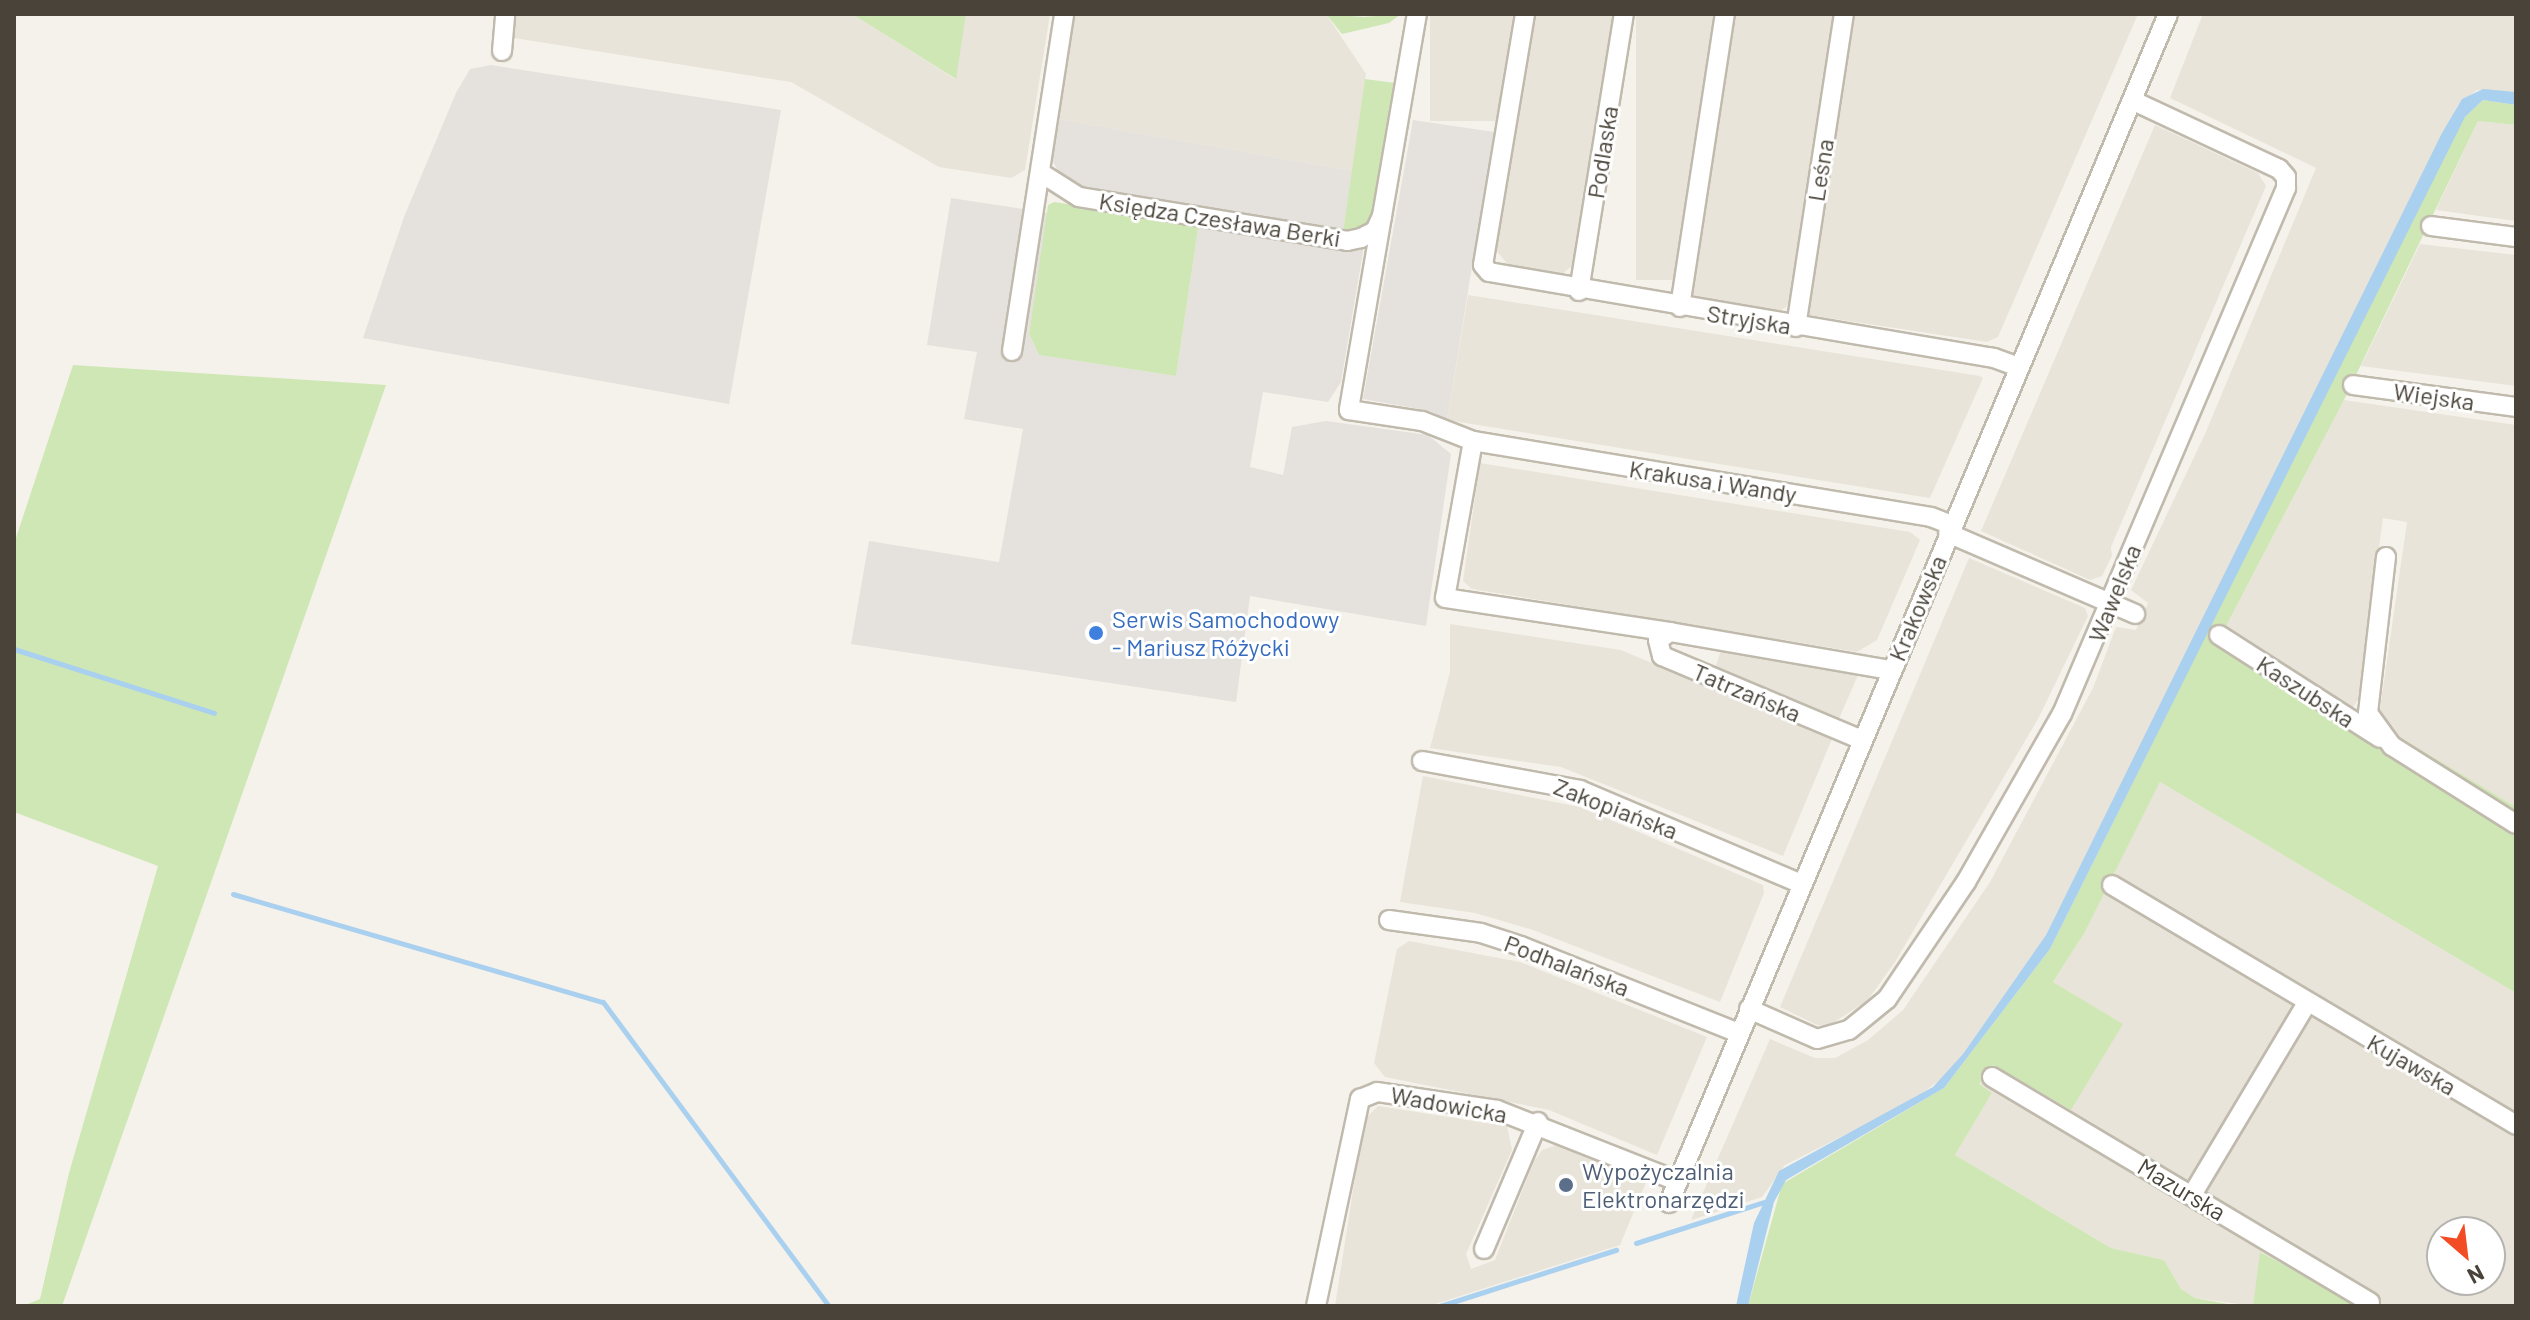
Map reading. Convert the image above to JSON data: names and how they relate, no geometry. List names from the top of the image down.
{
  "streets": {
    "street": [
      "Podlaska",
      "Leśna",
      "Księdza Czesława Berki",
      "Stryjska",
      "Wiejska",
      "Krakusa i Wandy",
      "Wawelska",
      "Krakowska",
      "Kaszubska",
      "Tatrzańska",
      "Zakopiańska",
      "Podhalańska",
      "Kujawska",
      "Wadowicka",
      "Mazurska"
    ]
  },
  "crossings": [
    ["Podlaska", "Stryjska"],
    ["Leśna", "Stryjska"],
    ["Księdza Czesława Berki", "Krakusa i Wandy"],
    ["Stryjska", "Krakowska"],
    ["Krakusa i Wandy", "Wawelska"],
    ["Krakusa i Wandy", "Krakowska"],
    ["Krakusa i Wandy", "Tatrzańska"],
    ["Wawelska", "Krakowska"],
    ["Krakowska", "Tatrzańska"],
    ["Krakowska", "Zakopiańska"],
    ["Krakowska", "Podhalańska"],
    ["Krakowska", "Wadowicka"]
  ],
  "places": ["Serwis Samochodowy - Mariusz Różycki", "Wypożyczalnia Elektronarzędzi"],
  "north": "bottom right"
}
